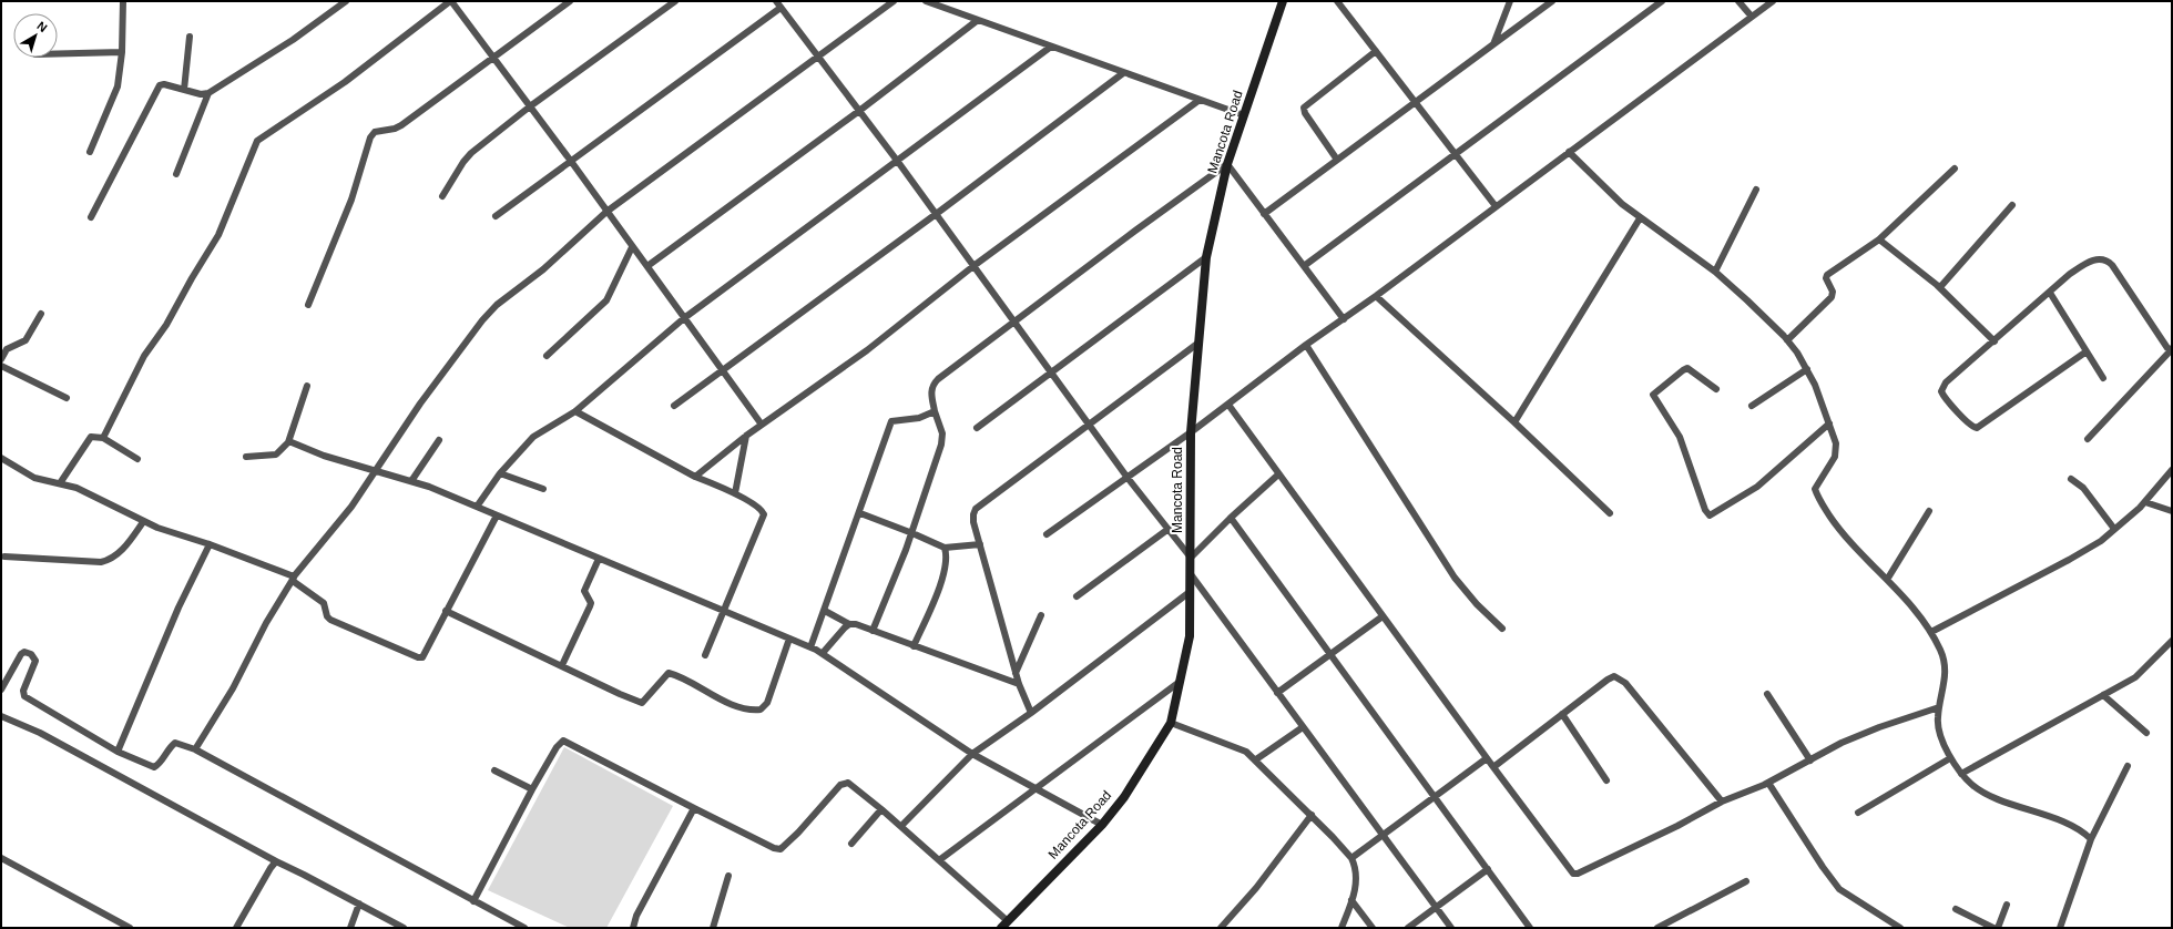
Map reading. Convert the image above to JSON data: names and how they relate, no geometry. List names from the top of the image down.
{
  "streets": {
    "main road": ["Mancota Road"]
  },
  "north": "top right"
}
